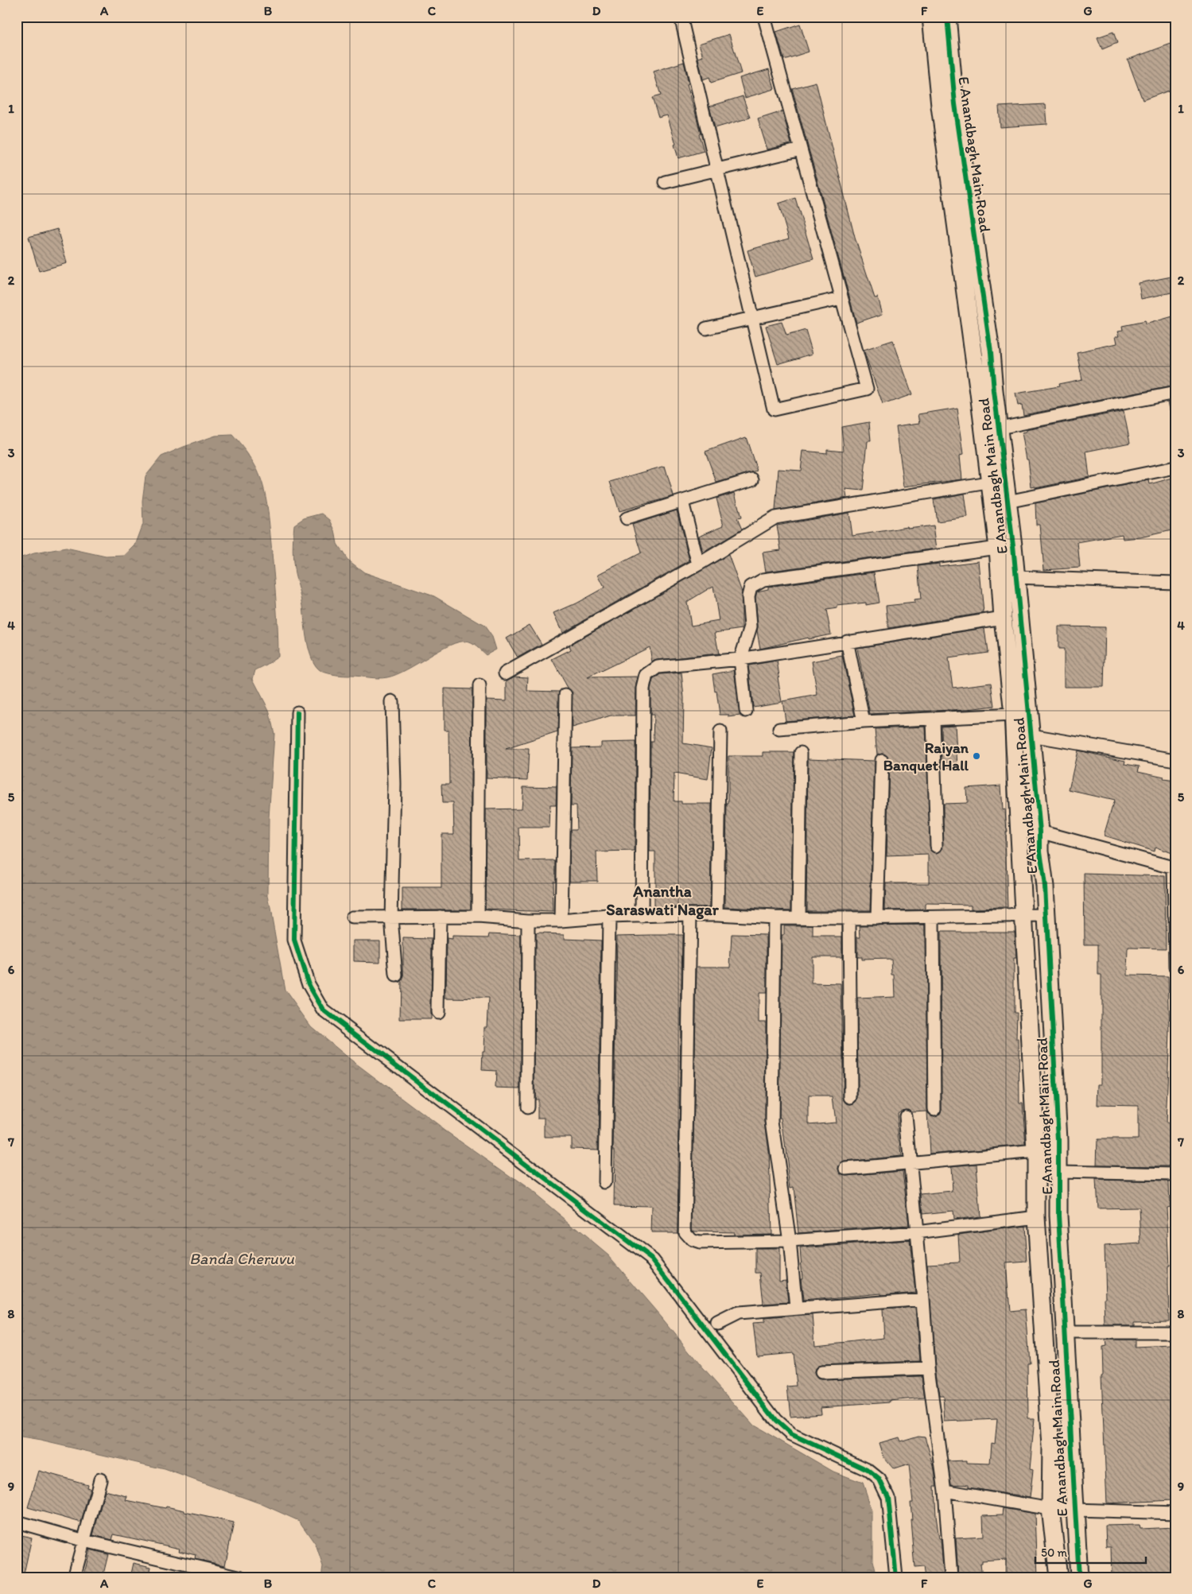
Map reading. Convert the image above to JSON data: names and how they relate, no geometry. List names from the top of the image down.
{
  "streets": {
    "street": ["E Anandbagh Main Road"]
  },
  "districts": ["Anantha Saraswati Nagar"],
  "water": ["Banda Cheruvu"],
  "places": ["Raiyan Banquet Hall"],
  "scale_bar": "50 m",
  "grid": {
    "columns": [
      "A",
      "B",
      "C",
      "D",
      "E",
      "F",
      "G"
    ],
    "rows": [
      "1",
      "2",
      "3",
      "4",
      "5",
      "6",
      "7",
      "8",
      "9"
    ]
  }
}
